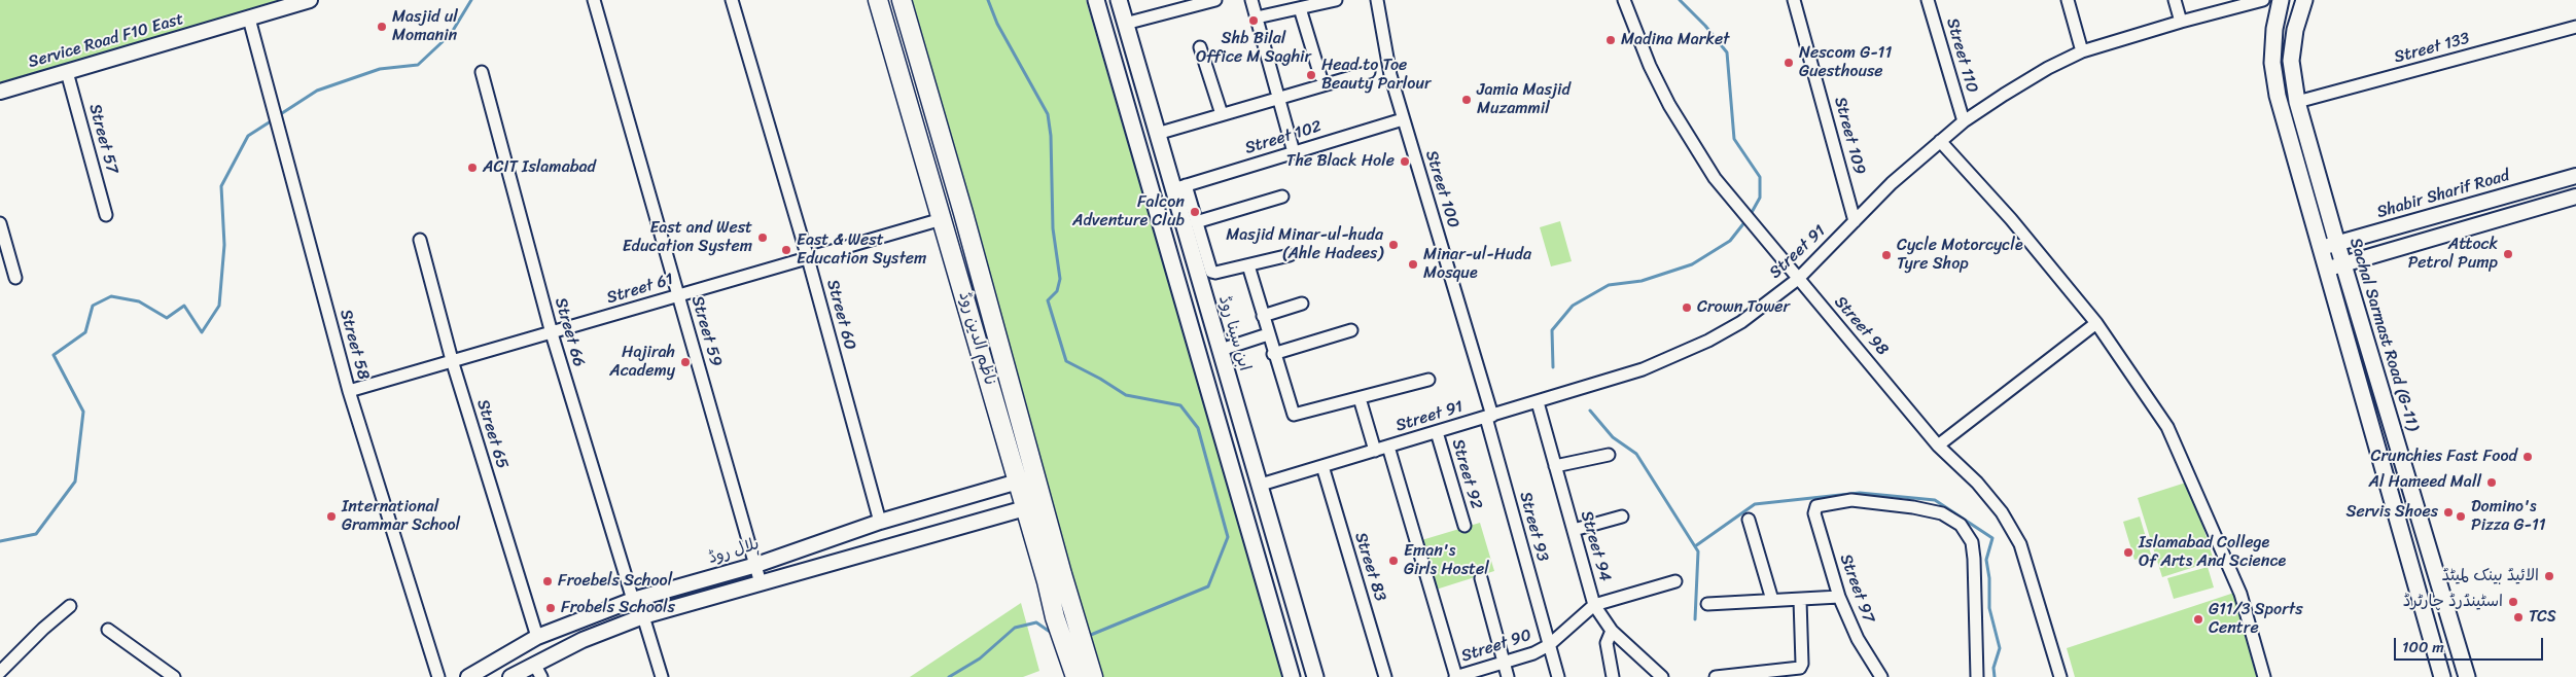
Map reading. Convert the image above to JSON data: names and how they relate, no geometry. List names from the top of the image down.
{
  "streets": {
    "main road": ["ابن سینا روڈ", "Sachal Sarmast Road (G-11)", "ناظم الدین روڈ"],
    "street": [
      "Service Road F10 East",
      "Street 133",
      "Street 110",
      "Street 109",
      "Street 102",
      "Street 57",
      "Street 100",
      "Shabir Sharif Road",
      "Street 91",
      "Street 61",
      "Street 60",
      "Street 98",
      "Street 59",
      "Street 66",
      "Street 58",
      "Street 65",
      "Street 92",
      "Street 93",
      "Street 94",
      "ہلال روڈ",
      "Street 83",
      "Street 97",
      "Street 90"
    ]
  },
  "crossings": [
    ["Service Road F10 East", "Street 57"],
    ["Service Road F10 East", "Street 58"],
    ["Street 133", "Sachal Sarmast Road (G-11)"],
    ["Street 110", "Street 91"],
    ["Street 109", "Street 91"],
    ["Street 102", "Street 100"],
    ["Street 102", "ابن سینا روڈ"],
    ["Street 100", "Street 91"],
    ["Street 100", "Street 93"],
    ["Shabir Sharif Road", "Sachal Sarmast Road (G-11)"],
    ["Street 91", "Street 98"],
    ["Street 91", "ابن سینا روڈ"],
    ["Street 91", "Street 92"],
    ["Street 91", "Street 93"],
    ["Street 91", "Street 94"],
    ["Street 91", "Street 83"],
    ["Street 61", "Street 60"],
    ["Street 61", "Street 59"],
    ["Street 61", "Street 66"],
    ["Street 61", "ناظم الدین روڈ"],
    ["Street 61", "Street 58"],
    ["Street 61", "Street 65"],
    ["Street 60", "ہلال روڈ"],
    ["Street 59", "ہلال روڈ"],
    ["Street 66", "ہلال روڈ"],
    ["ناظم الدین روڈ", "ہلال روڈ"],
    ["Street 65", "ہلال روڈ"],
    ["Street 93", "Street 90"],
    ["Street 94", "Street 90"]
  ],
  "places": [
    "Shb Bilal Office M Saghir",
    "Masjid ul Momanin",
    "Madina Market",
    "Nescom G-11 Guesthouse",
    "Head to Toe Beauty Parlour",
    "Jamia Masjid Muzammil",
    "The Black Hole",
    "ACIT Islamabad",
    "Falcon Adventure Club",
    "East and West Education System",
    "Masjid Minar-ul-huda (Ahle Hadees)",
    "East & West Education System",
    "Attock Petrol Pump",
    "Cycle Motorcycle Tyre Shop",
    "Minar-ul-Huda Mosque",
    "Crown Tower",
    "Hajirah Academy",
    "Crunchies Fast Food",
    "Al Hameed Mall",
    "Servis Shoes",
    "International Grammar School",
    "Domino's Pizza G-11",
    "Islamabad College Of Arts And Science",
    "Eman's Girls Hostel",
    "الائیڈ بینک لمیٹڈ",
    "Froebels School",
    "اسٹینڈرڈ چارٹرڈ",
    "Frobels Schools",
    "TCS",
    "G11/3 Sports Centre"
  ],
  "scale_bar": "100 m"
}
